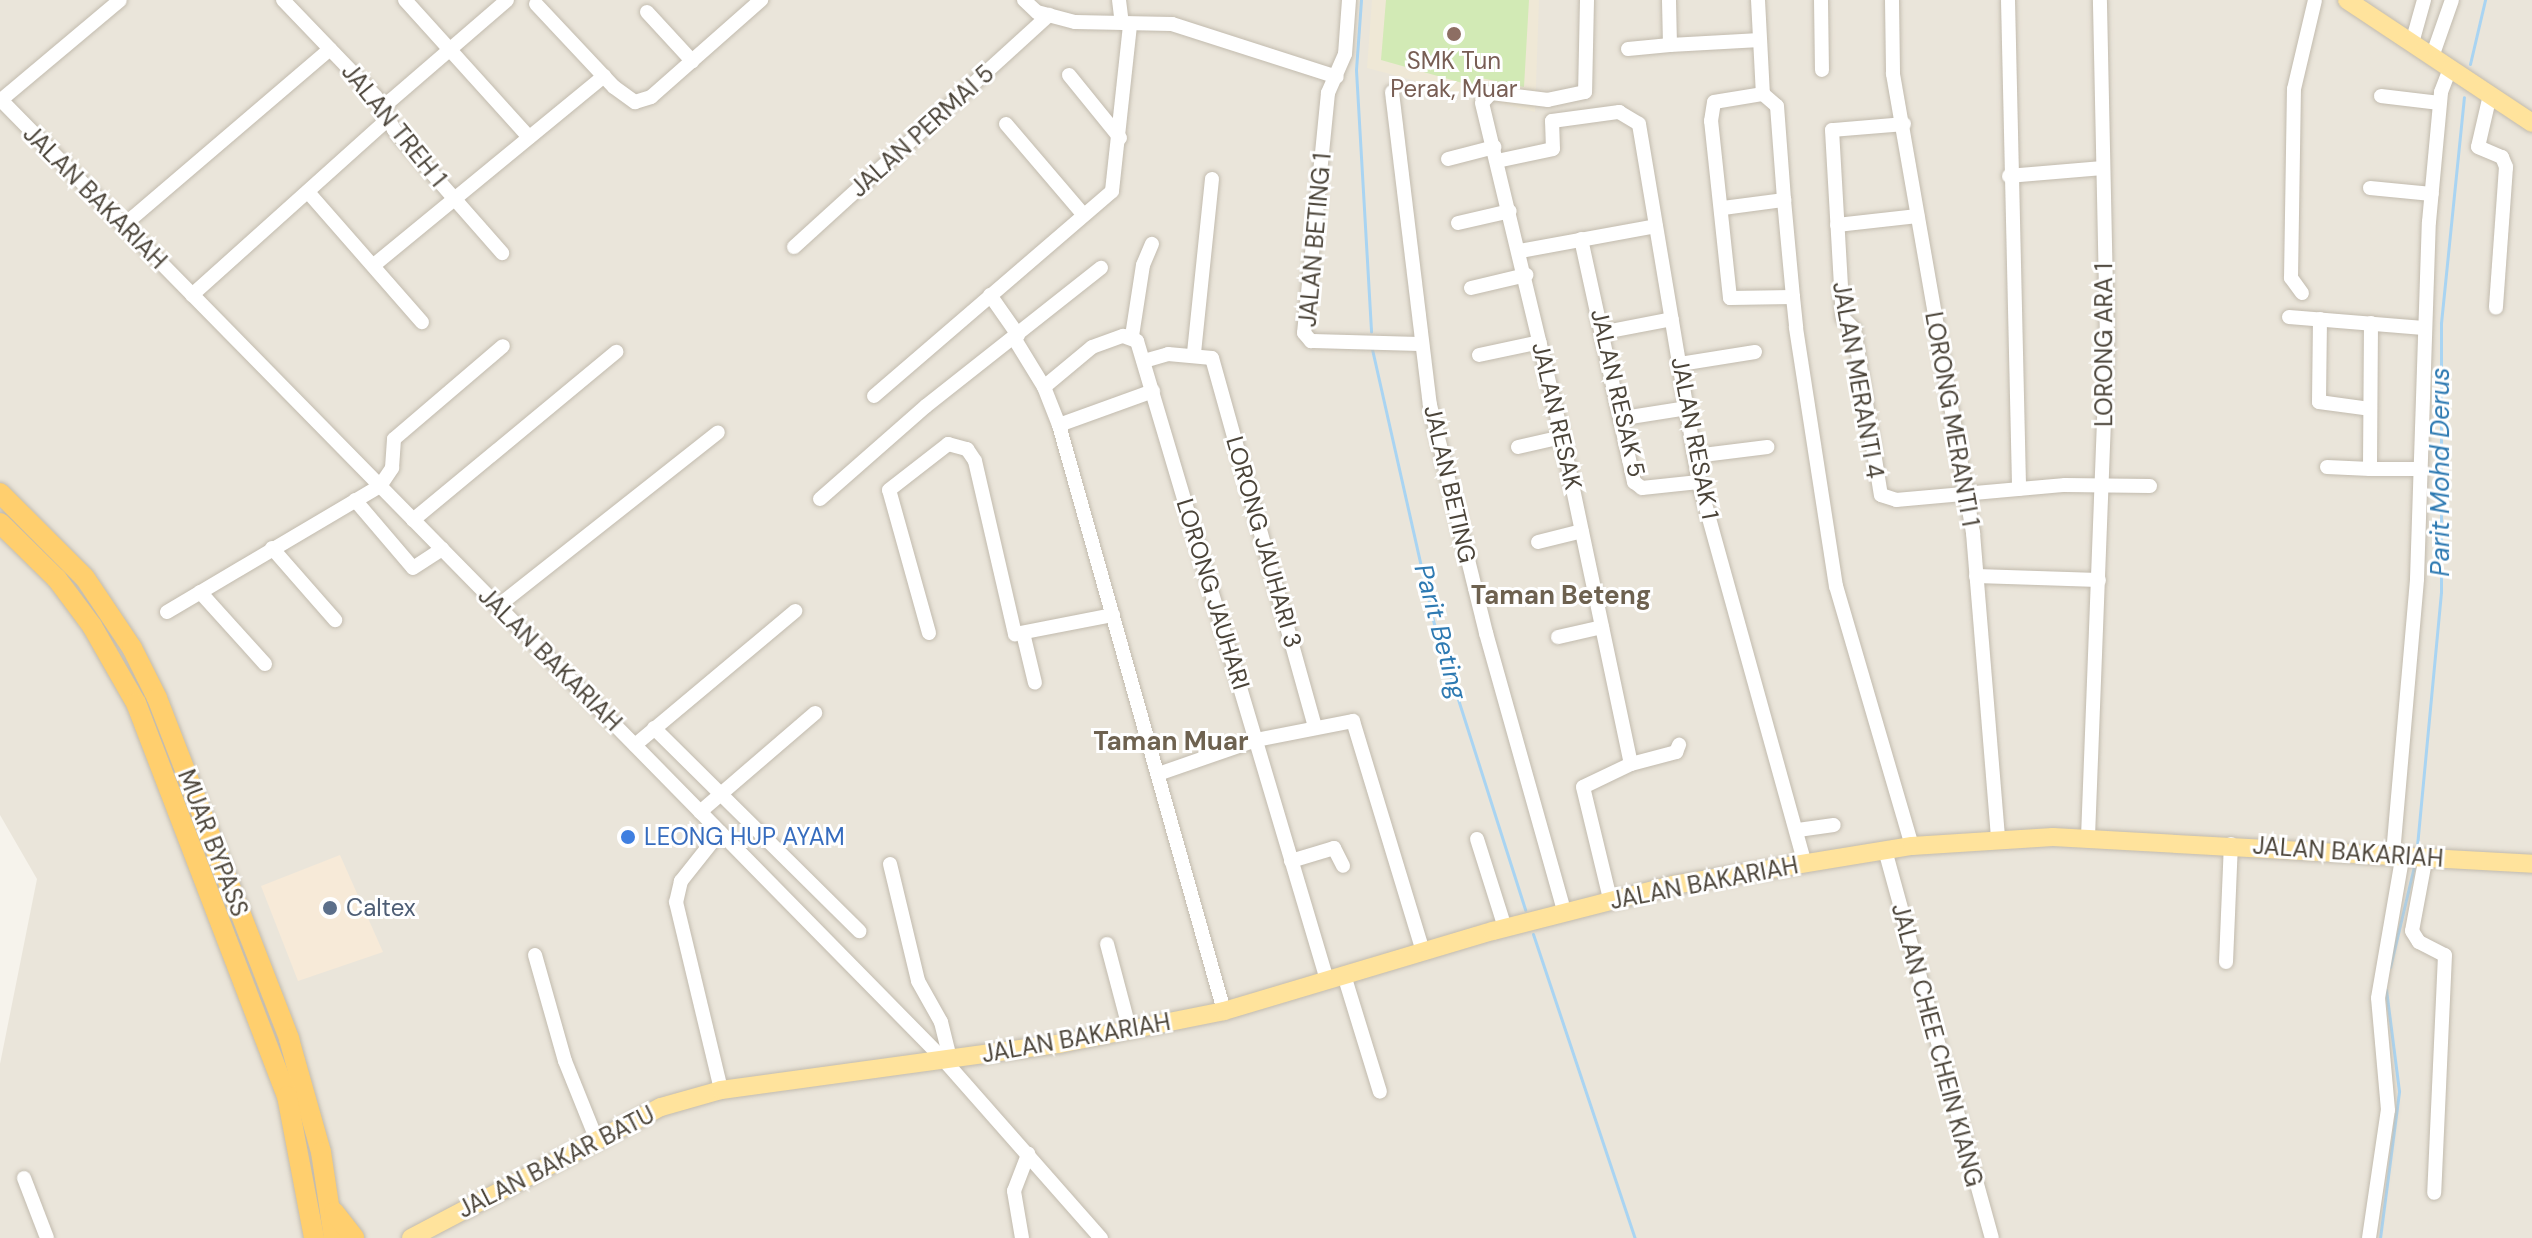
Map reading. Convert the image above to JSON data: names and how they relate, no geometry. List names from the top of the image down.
{
  "streets": {
    "highway": ["MUAR BYPASS"],
    "main road": ["JALAN BAKARIAH", "JALAN BAKAR BATU"],
    "street": [
      "JALAN TREH 1",
      "JALAN PERMAI 5",
      "JALAN BETING 1",
      "LORONG ARA 1",
      "JALAN MERANTI 4",
      "JALAN RESAK 5",
      "JALAN RESAK",
      "LORONG MERANTI 1",
      "JALAN RESAK 1",
      "JALAN BETING",
      "LORONG JAUHARI 3",
      "LORONG JAUHARI",
      "JALAN CHEE CHEIN KIANG"
    ]
  },
  "crossings": [
    ["JALAN BAKARIAH", "LORONG ARA 1"],
    ["JALAN BAKARIAH", "LORONG MERANTI 1"],
    ["JALAN BAKARIAH", "JALAN RESAK 1"],
    ["JALAN BAKARIAH", "JALAN BETING"],
    ["JALAN BAKARIAH", "LORONG JAUHARI"],
    ["JALAN BAKARIAH", "JALAN CHEE CHEIN KIANG"],
    ["JALAN BAKARIAH", "JALAN BAKAR BATU"],
    ["JALAN BETING 1", "JALAN BETING"],
    ["JALAN MERANTI 4", "LORONG MERANTI 1"],
    ["JALAN RESAK 5", "JALAN RESAK 1"],
    ["JALAN RESAK", "JALAN RESAK 1"]
  ],
  "districts": ["Taman Beteng", "Taman Muar"],
  "water": ["Parit Mohd Derus", "Parit Beting"],
  "places": ["SMK Tun Perak, Muar", "LEONG HUP AYAM", "Caltex"]
}
